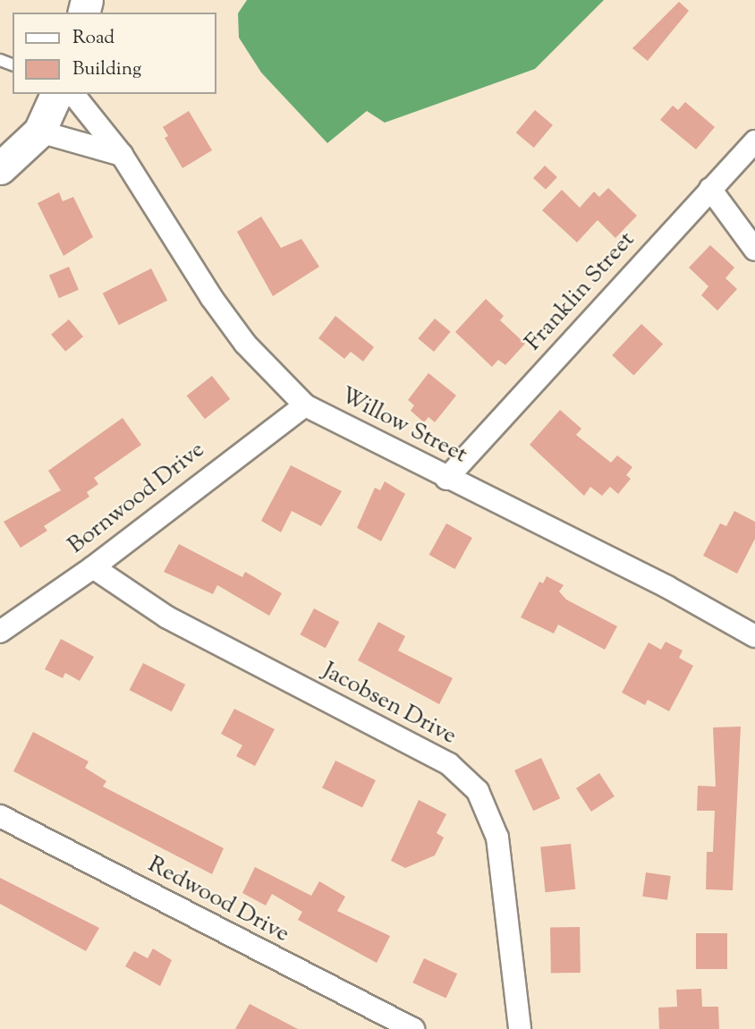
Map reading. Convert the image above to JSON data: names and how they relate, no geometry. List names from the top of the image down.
{
  "streets": {
    "street": [
      "Franklin Street",
      "Willow Street",
      "Bornwood Drive",
      "Jacobsen Drive",
      "Redwood Drive"
    ]
  },
  "crossings": [
    ["Franklin Street", "Willow Street"],
    ["Willow Street", "Bornwood Drive"],
    ["Bornwood Drive", "Jacobsen Drive"]
  ],
  "legend": ["Road", "Building"]
}
